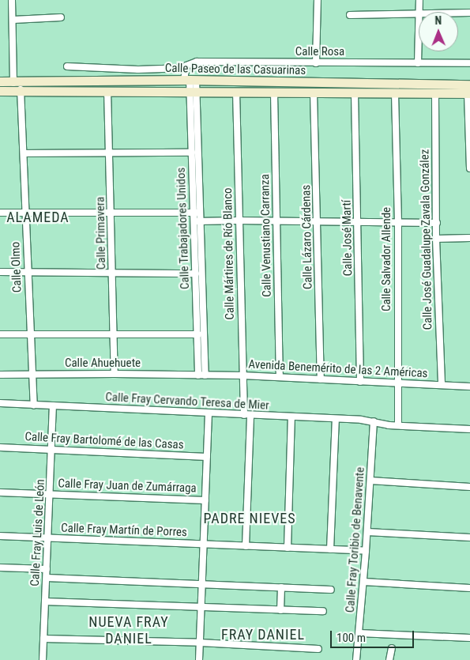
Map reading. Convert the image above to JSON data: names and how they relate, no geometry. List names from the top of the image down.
{
  "streets": {
    "main road": ["Calle Paseo de las Casuarinas"],
    "street": [
      "Calle Rosa",
      "Calle Trabajadores Unidos",
      "Calle Primavera",
      "Calle Venustiano Carranza",
      "Calle Lázaro Cárdenas",
      "Calle José Martí",
      "Calle José Guadalupe Zavala González",
      "Calle Mártires de Río Blanco",
      "Calle Salvador Allende",
      "Calle Olmo",
      "Calle Ahuehuete",
      "Avenida Benemérito de las 2 Américas",
      "Calle Fray Cervando Teresa de Mier",
      "Calle Fray Bartolomé de las Casas",
      "Calle Fray Juan de Zumárraga",
      "Calle Fray Martín de Porres",
      "Calle Fray Luis de León",
      "Calle Fray Toribio de Benavente"
    ]
  },
  "crossings": [
    ["Calle Rosa", "Calle Paseo de las Casuarinas"],
    ["Calle Rosa", "Calle Trabajadores Unidos"],
    ["Calle Paseo de las Casuarinas", "Calle Trabajadores Unidos"],
    ["Calle Paseo de las Casuarinas", "Calle Primavera"],
    ["Calle Paseo de las Casuarinas", "Calle Venustiano Carranza"],
    ["Calle Paseo de las Casuarinas", "Calle Lázaro Cárdenas"],
    ["Calle Paseo de las Casuarinas", "Calle José Martí"],
    ["Calle Paseo de las Casuarinas", "Calle José Guadalupe Zavala González"],
    ["Calle Paseo de las Casuarinas", "Calle Mártires de Río Blanco"],
    ["Calle Paseo de las Casuarinas", "Calle Salvador Allende"],
    ["Calle Paseo de las Casuarinas", "Calle Olmo"],
    ["Calle Trabajadores Unidos", "Calle Ahuehuete"],
    ["Calle Trabajadores Unidos", "Avenida Benemérito de las 2 Américas"],
    ["Calle Primavera", "Calle Ahuehuete"],
    ["Calle Venustiano Carranza", "Avenida Benemérito de las 2 Américas"],
    ["Calle Lázaro Cárdenas", "Avenida Benemérito de las 2 Américas"],
    ["Calle José Martí", "Avenida Benemérito de las 2 Américas"],
    ["Calle José Guadalupe Zavala González", "Avenida Benemérito de las 2 Américas"],
    ["Calle Mártires de Río Blanco", "Avenida Benemérito de las 2 Américas"],
    ["Calle Mártires de Río Blanco", "Calle Fray Cervando Teresa de Mier"],
    ["Calle Mártires de Río Blanco", "Calle Fray Martín de Porres"],
    ["Calle Salvador Allende", "Avenida Benemérito de las 2 Américas"],
    ["Calle Salvador Allende", "Calle Fray Cervando Teresa de Mier"],
    ["Calle Olmo", "Calle Ahuehuete"],
    ["Calle Olmo", "Calle Fray Cervando Teresa de Mier"],
    ["Calle Ahuehuete", "Avenida Benemérito de las 2 Américas"],
    ["Calle Fray Cervando Teresa de Mier", "Calle Fray Luis de León"],
    ["Calle Fray Cervando Teresa de Mier", "Calle Fray Toribio de Benavente"],
    ["Calle Fray Bartolomé de las Casas", "Calle Fray Luis de León"],
    ["Calle Fray Juan de Zumárraga", "Calle Fray Luis de León"],
    ["Calle Fray Martín de Porres", "Calle Fray Luis de León"],
    ["Calle Fray Martín de Porres", "Calle Fray Toribio de Benavente"]
  ],
  "districts": [
    "ALAMEDA",
    "PADRE NIEVES",
    "NUEVA FRAY DANIEL",
    "FRAY DANIEL"
  ],
  "scale_bar": "100 m",
  "north": "top"
}
